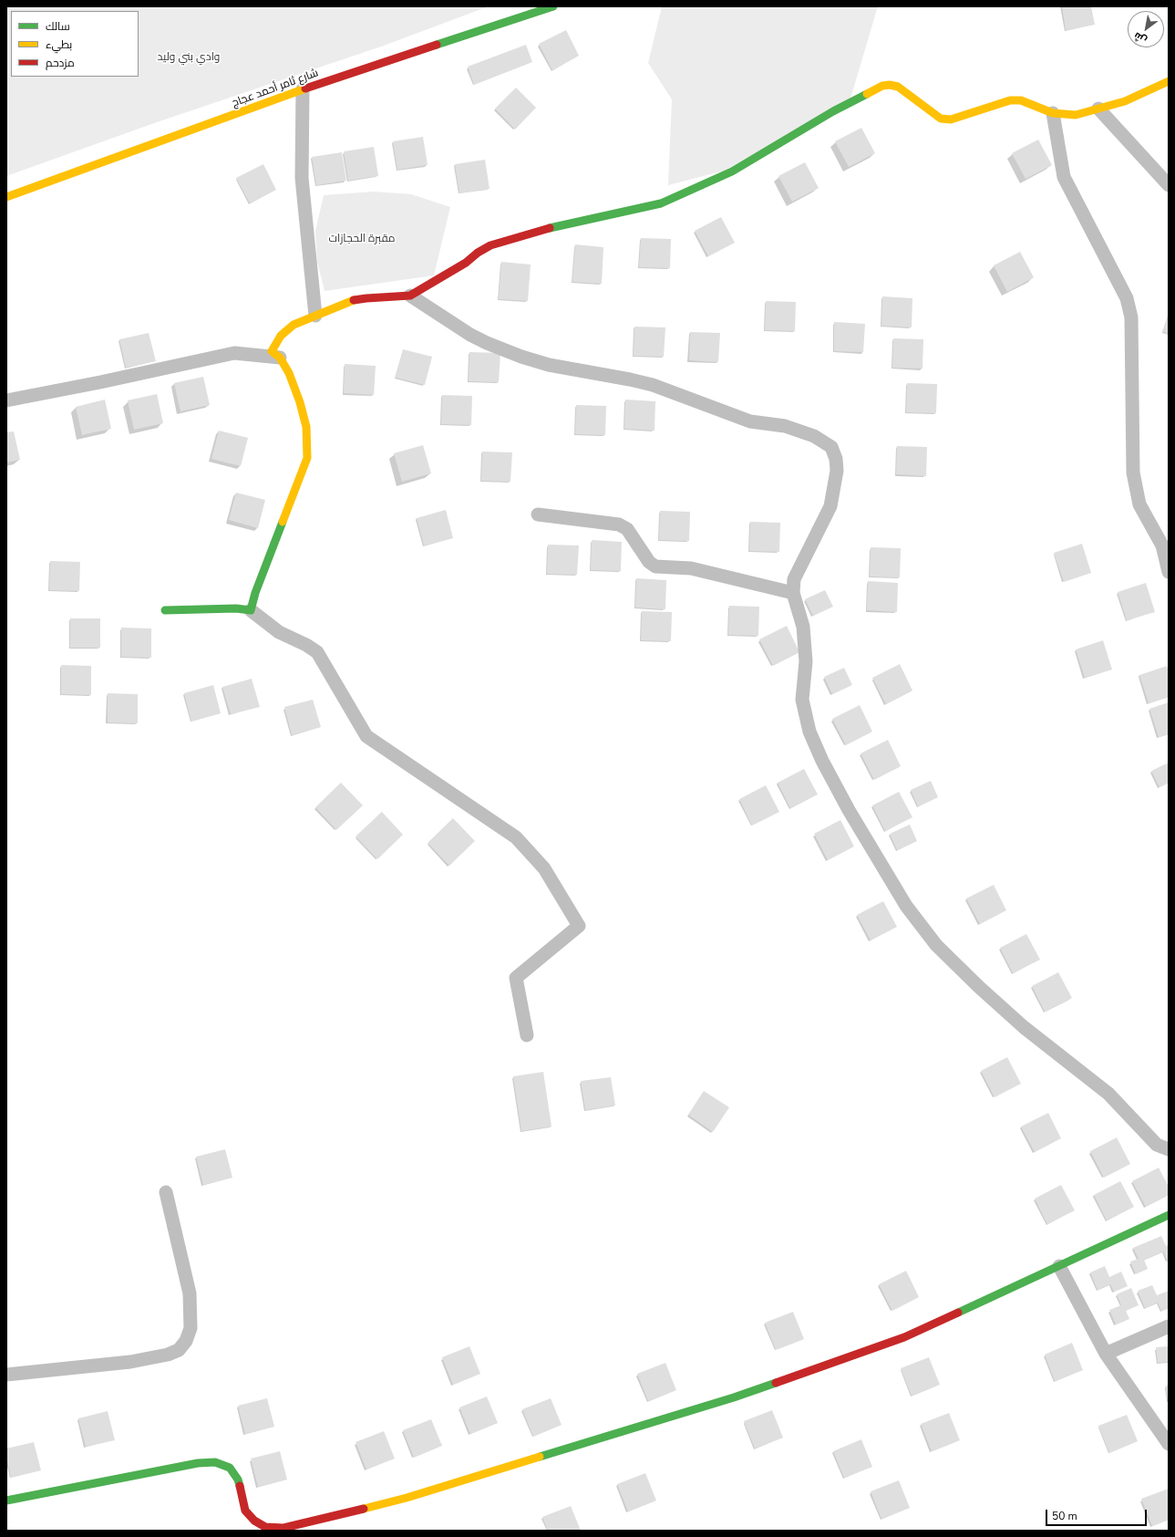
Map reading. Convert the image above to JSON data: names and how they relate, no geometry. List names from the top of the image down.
{
  "streets": {
    "street": ["شارع ثامر أحمد عجاج"]
  },
  "parks": ["وادي بني وليد", "مقبرة الحجازات"],
  "legend": ["سالك", "بطيء", "مزدحم"],
  "scale_bar": "50 m",
  "north": "bottom left"
}
